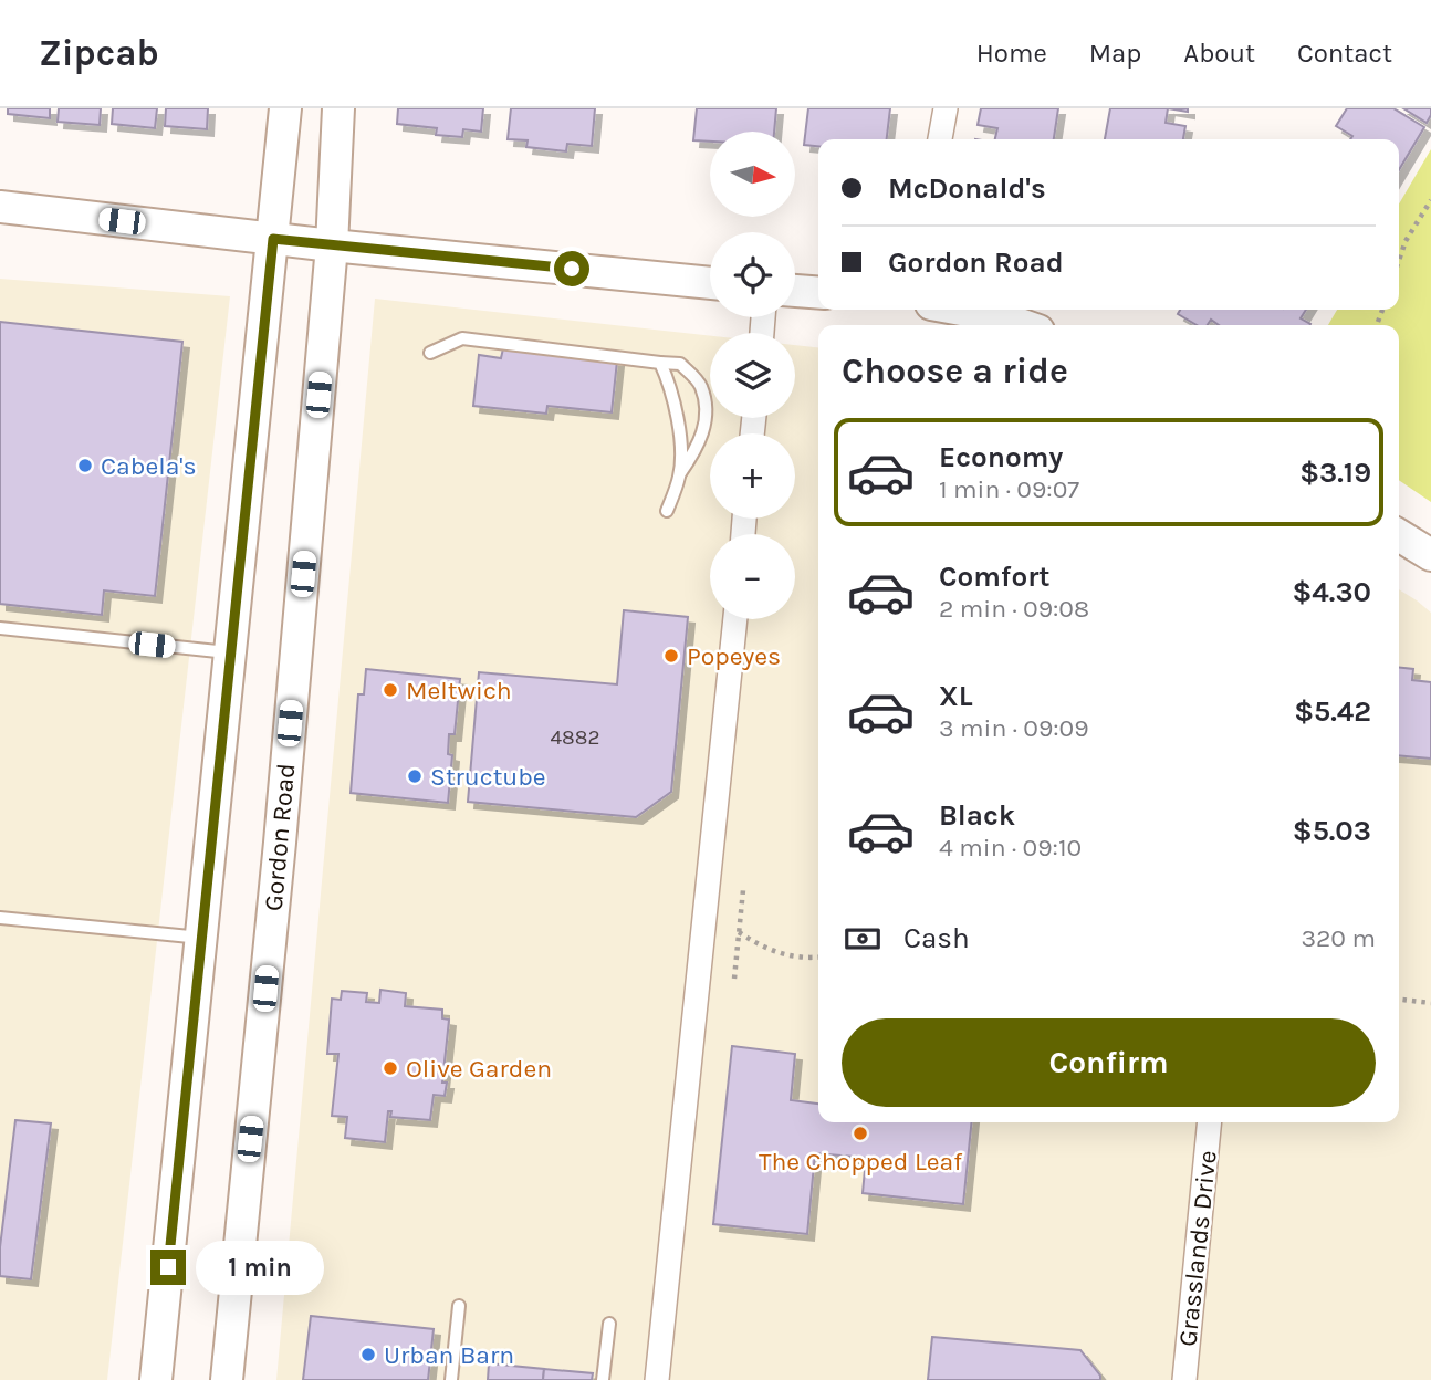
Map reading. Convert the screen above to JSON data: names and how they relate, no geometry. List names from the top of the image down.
{
  "streets": {
    "main road": ["Gordon Road"],
    "street": ["Grasslands Drive"]
  },
  "places": [
    "Cabela's",
    "Popeyes",
    "Meltwich",
    "Structube",
    "Olive Garden",
    "The Chopped Leaf",
    "Urban Barn"
  ],
  "house_numbers": ["4882"],
  "north": "right",
  "page": {
    "header": "Zipcab",
    "nav": [
      "Home",
      "Map",
      "About",
      "Contact"
    ],
    "map_buttons": ["+", "−"],
    "banner": ["McDonald's", "Gordon Road"],
    "heading": "Choose a ride",
    "list": [
      {
        "name": "Economy",
        "note": "1 min · 09:07",
        "value": "$3.19"
      },
      {
        "name": "Comfort",
        "note": "2 min · 09:08",
        "value": "$4.30"
      },
      {
        "name": "XL",
        "note": "3 min · 09:09",
        "value": "$5.42"
      },
      {
        "name": "Black",
        "note": "4 min · 09:10",
        "value": "$5.03"
      }
    ],
    "pay": ["Cash", "320 m"],
    "buttons": "Confirm",
    "bubble": "1 min"
  }
}
